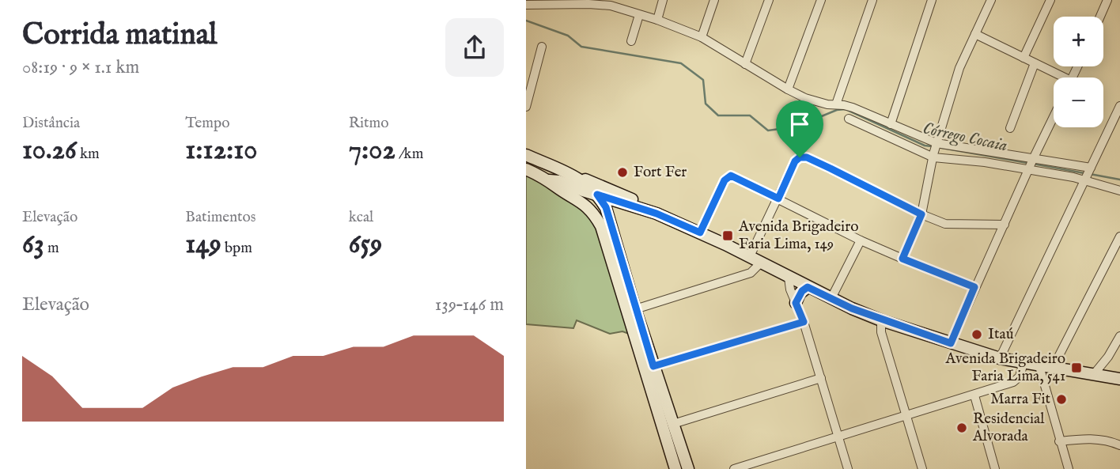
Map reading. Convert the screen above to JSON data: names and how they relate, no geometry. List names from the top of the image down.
{
  "water": ["Córrego Cocaia"],
  "places": {
    "other": [
      "Fort Fer",
      "Itaú",
      "Marra Fit",
      "Residencial Alvorada"
    ],
    "transit": ["Avenida Brigadeiro Faria Lima, 149", "Avenida Brigadeiro Faria Lima, 541"]
  },
  "page": {
    "heading": ["Corrida matinal", "08:19 · 9 × 1.1 km"],
    "map_buttons": ["+", "−"],
    "stats": [
      ["Distância", "10.26 km"],
      ["Tempo", "1:12:10"],
      ["Ritmo", "7:02 /km"],
      ["Elevação", "63 m"],
      ["Batimentos", "149 bpm"],
      ["kcal", "659"]
    ],
    "chart": ["Elevação", "139–146 m"]
  }
}
